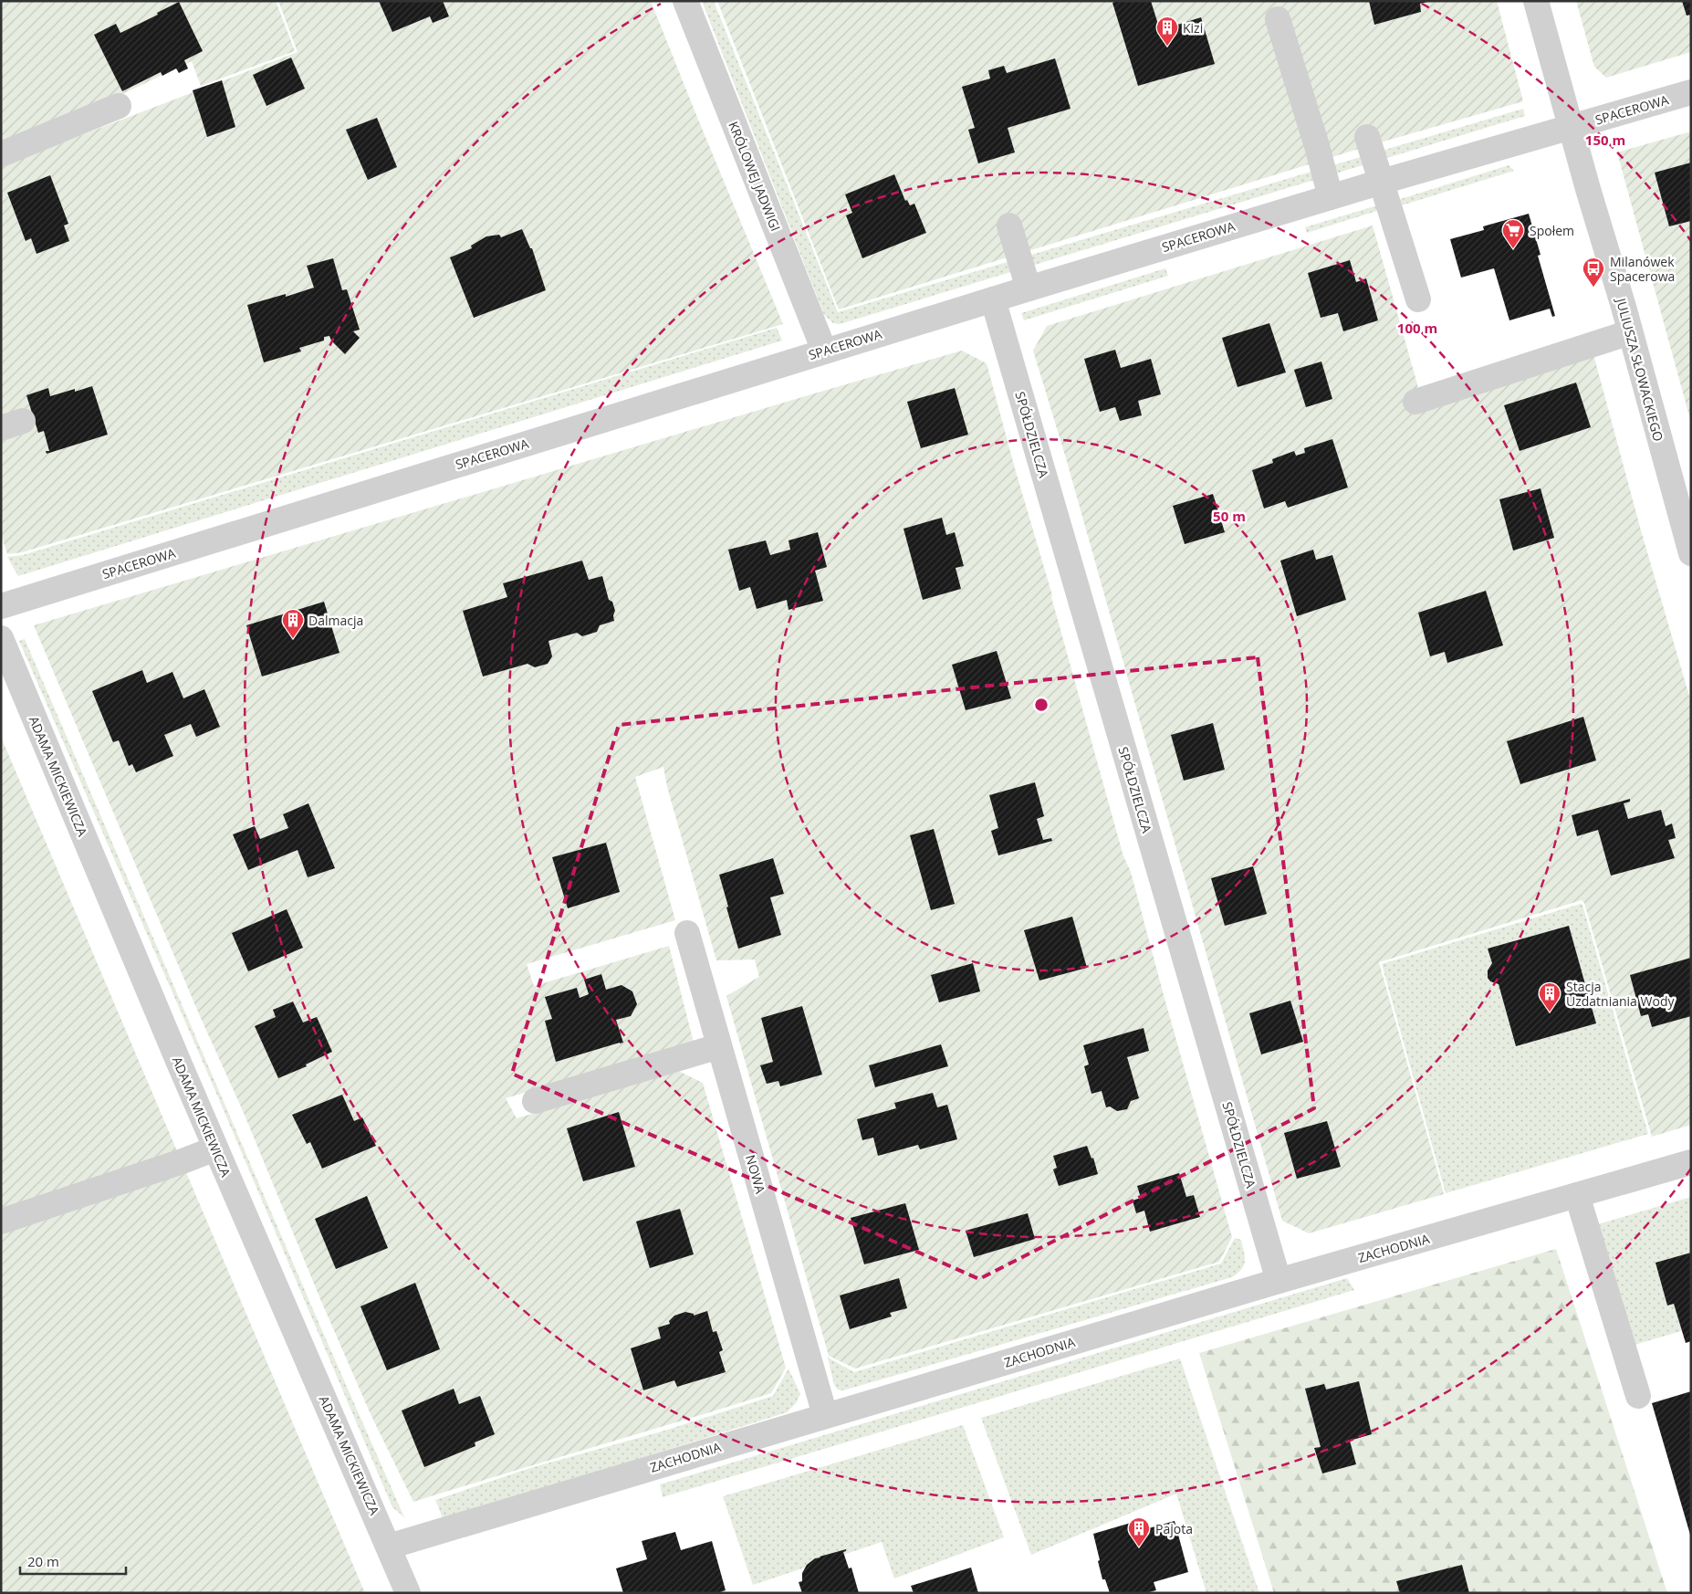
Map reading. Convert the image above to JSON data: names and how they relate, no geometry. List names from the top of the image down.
{
  "streets": {
    "street": [
      "SPACEROWA",
      "KRÓLOWEJ JADWIGI",
      "JULIUSZA SŁOWACKIEGO",
      "SPÓŁDZIELCZA",
      "ADAMA MICKIEWICZA",
      "NOWA",
      "ZACHODNIA"
    ]
  },
  "crossings": [
    ["SPACEROWA", "KRÓLOWEJ JADWIGI"],
    ["SPACEROWA", "JULIUSZA SŁOWACKIEGO"],
    ["SPACEROWA", "SPÓŁDZIELCZA"],
    ["SPÓŁDZIELCZA", "ZACHODNIA"],
    ["ADAMA MICKIEWICZA", "ZACHODNIA"],
    ["NOWA", "ZACHODNIA"]
  ],
  "places": {
    "building": [
      "Kizi",
      "Dalmacja",
      "Stacja Uzdatniania Wody",
      "Pajota"
    ],
    "supermarket": ["Społem"],
    "bus stop": ["Milanówek Spacerowa"]
  },
  "scale_bar": "20 m",
  "rings": ["150 m", "100 m", "50 m"]
}
